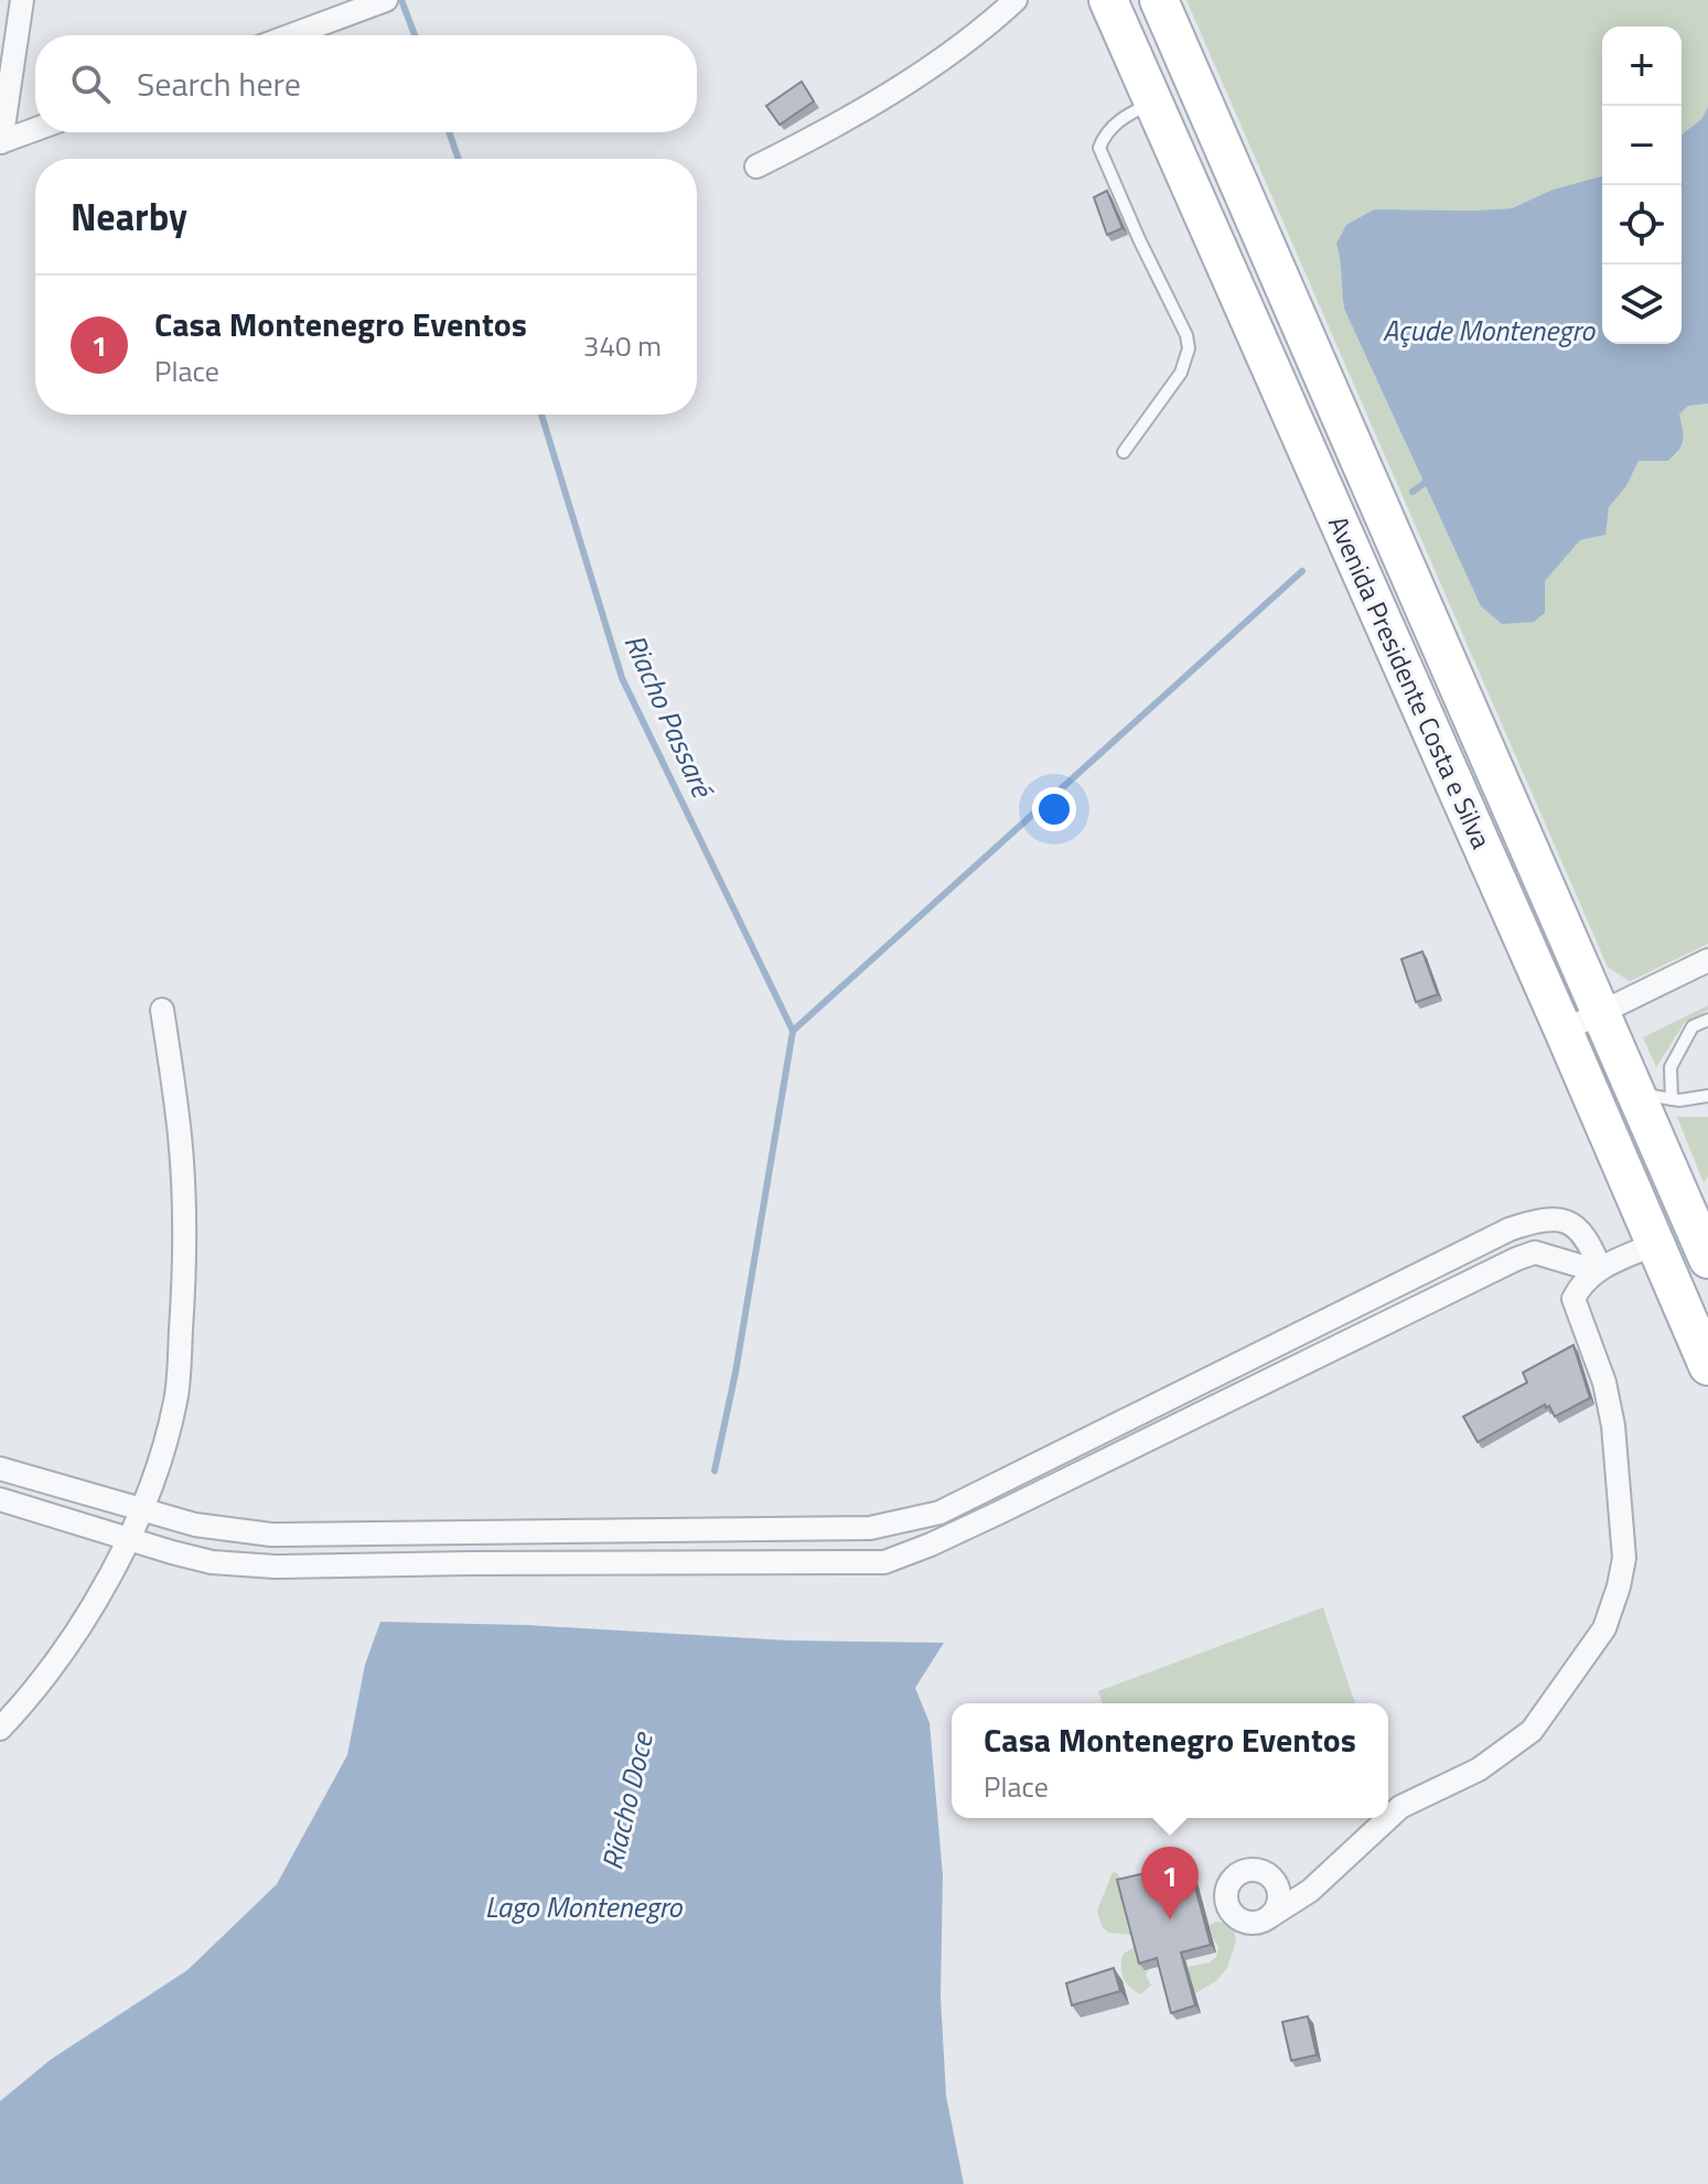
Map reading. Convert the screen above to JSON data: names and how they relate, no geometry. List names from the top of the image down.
{
  "streets": {
    "main road": ["Avenida Presidente Costa e Silva"]
  },
  "water": [
    "Açude Montenegro",
    "Riacho Passaré",
    "Riacho Doce",
    "Lago Montenegro"
  ],
  "page": {
    "map_buttons": ["+", "−"],
    "search": "Search here",
    "heading": "Nearby",
    "list": [
      {
        "mark": "1",
        "name": "Casa Montenegro Eventos",
        "note": "Place",
        "value": "340 m"
      }
    ],
    "popup": ["Casa Montenegro Eventos", "Place"],
    "pins": "1"
  }
}
